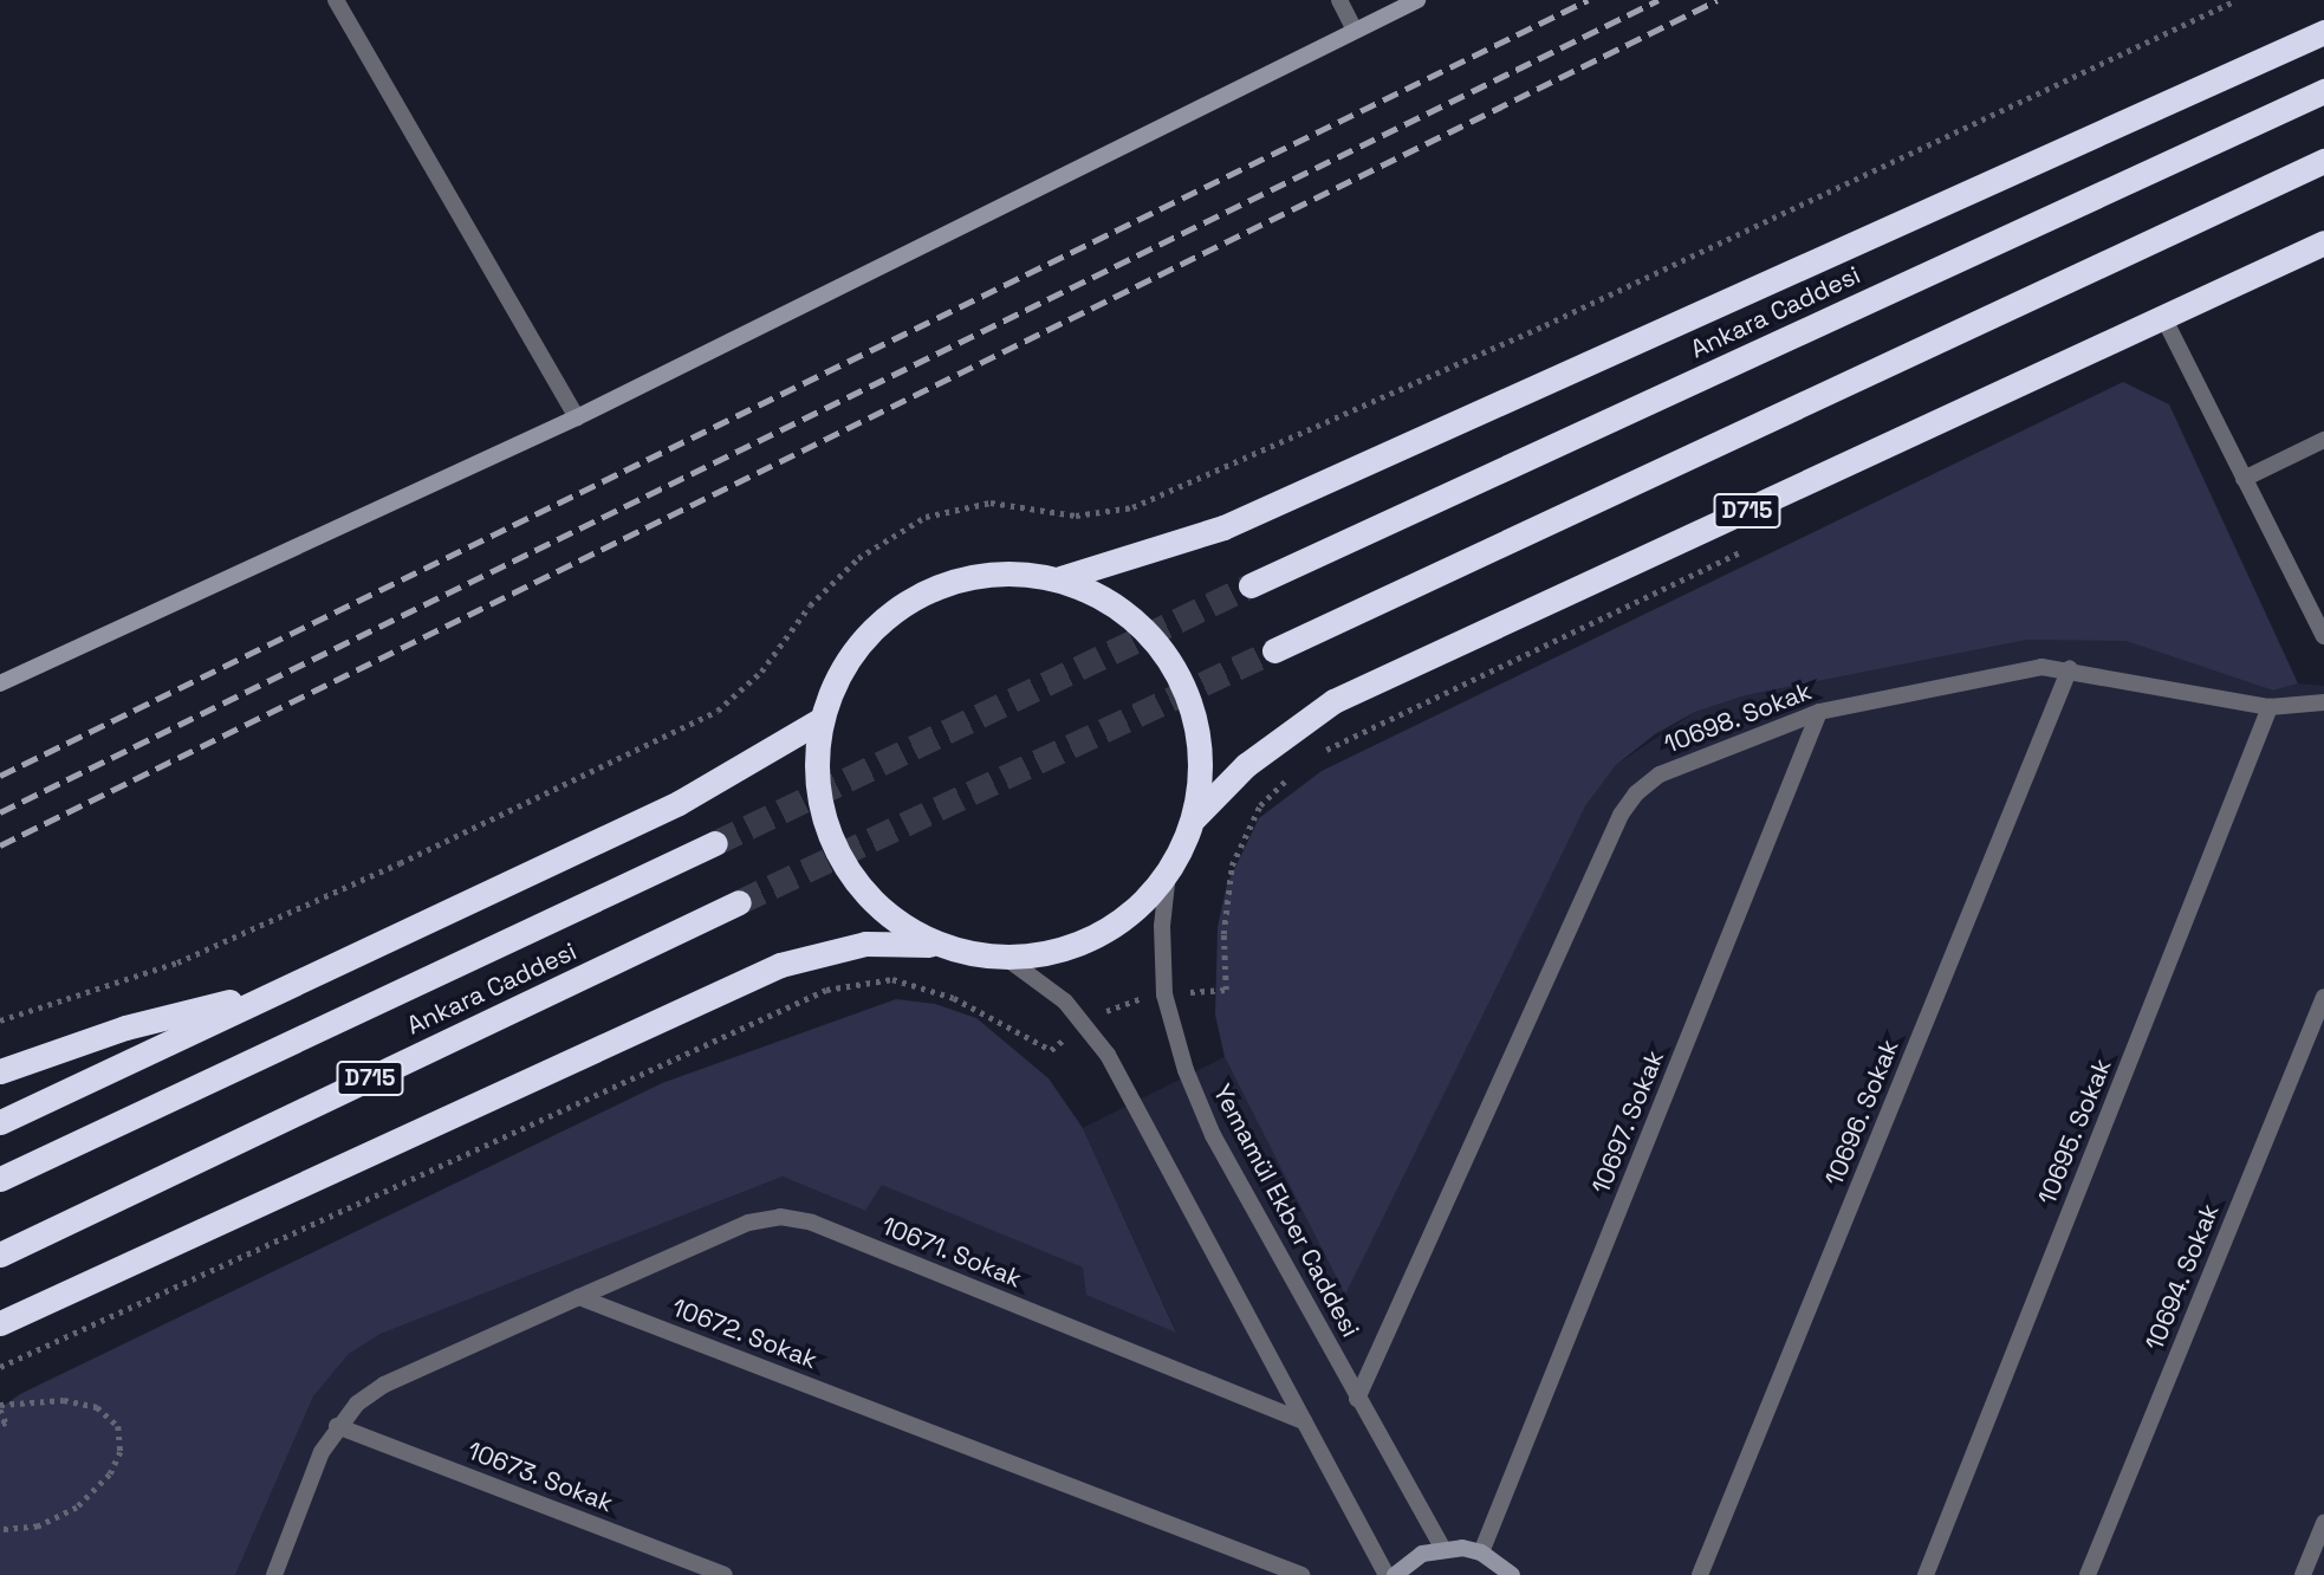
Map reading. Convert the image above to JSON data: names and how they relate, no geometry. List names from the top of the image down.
{
  "streets": {
    "highway": ["Ankara Caddesi", "D715"],
    "street": [
      "10698. Sokak",
      "10696. Sokak",
      "10697. Sokak",
      "10695. Sokak",
      "Yemamül Ekber Caddesi",
      "10671. Sokak",
      "10694. Sokak",
      "10672. Sokak",
      "10673. Sokak"
    ]
  },
  "crossings": [
    ["10698. Sokak", "10696. Sokak"],
    ["10698. Sokak", "10697. Sokak"],
    ["10698. Sokak", "10695. Sokak"],
    ["10698. Sokak", "Yemamül Ekber Caddesi"],
    ["10671. Sokak", "10672. Sokak"]
  ]
}
